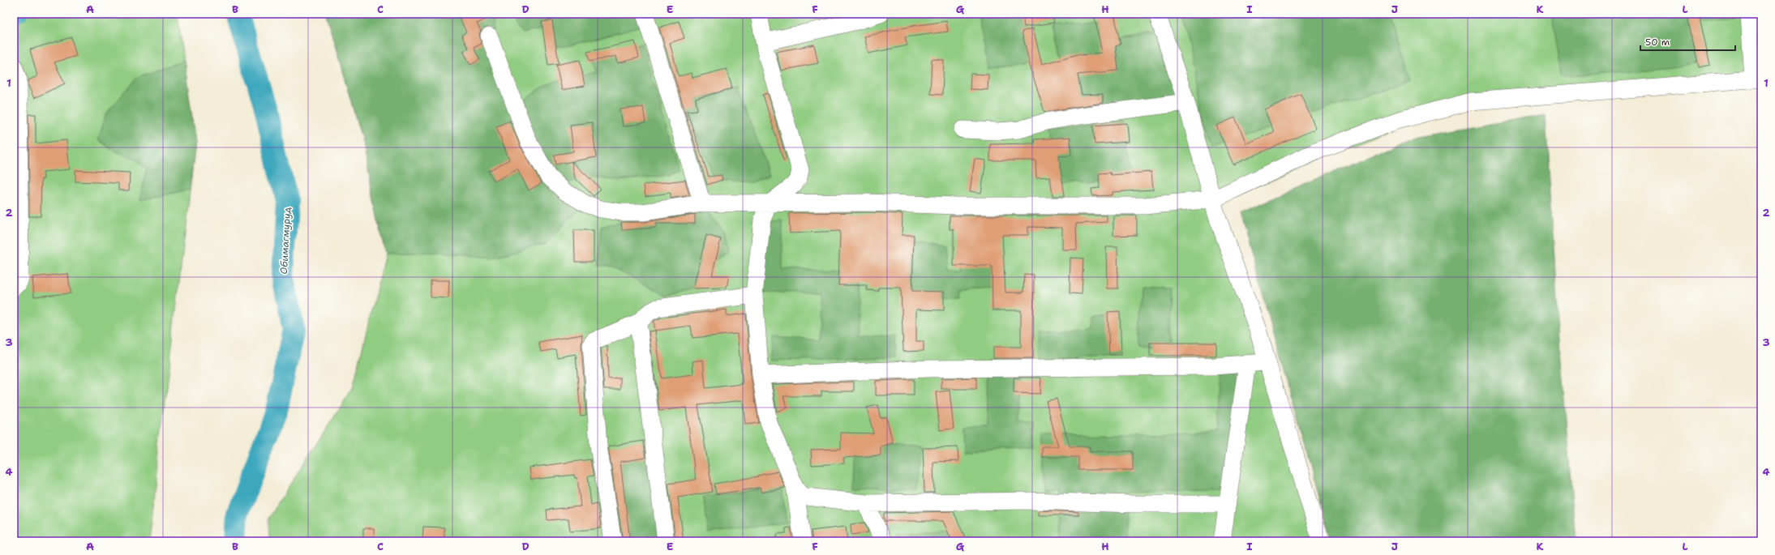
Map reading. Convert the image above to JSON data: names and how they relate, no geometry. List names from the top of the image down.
{
  "water": ["Обимагмуруд"],
  "scale_bar": "50 m",
  "grid": {
    "columns": [
      "A",
      "B",
      "C",
      "D",
      "E",
      "F",
      "G",
      "H",
      "I",
      "J",
      "K",
      "L"
    ],
    "rows": [
      "1",
      "2",
      "3",
      "4"
    ]
  }
}
